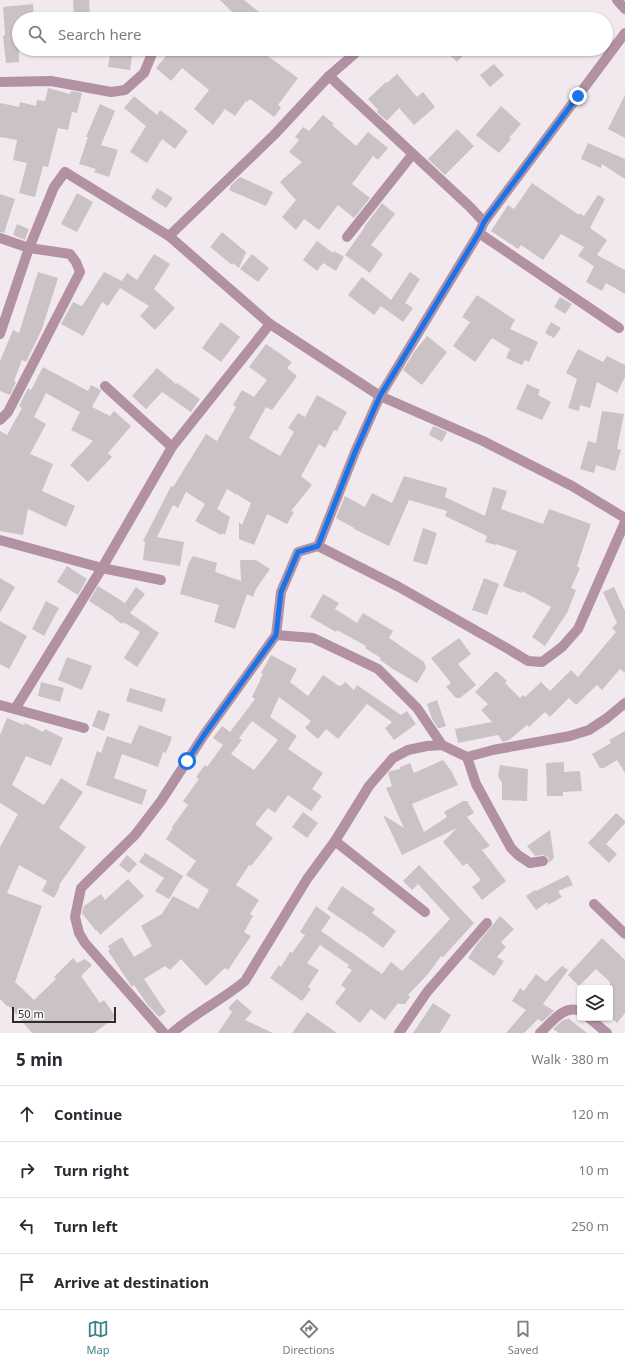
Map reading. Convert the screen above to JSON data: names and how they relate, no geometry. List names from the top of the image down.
{
  "scale_bar": "50 m",
  "page": {
    "search": "Search here",
    "scale": "50 m",
    "heading": ["5 min", "Walk · 380 m"],
    "list": [
      ["Continue", "120 m"],
      ["Turn right", "10 m"],
      ["Turn left", "250 m"],
      "Arrive at destination"
    ],
    "nav": ["Map", "Directions", "Saved"]
  }
}
